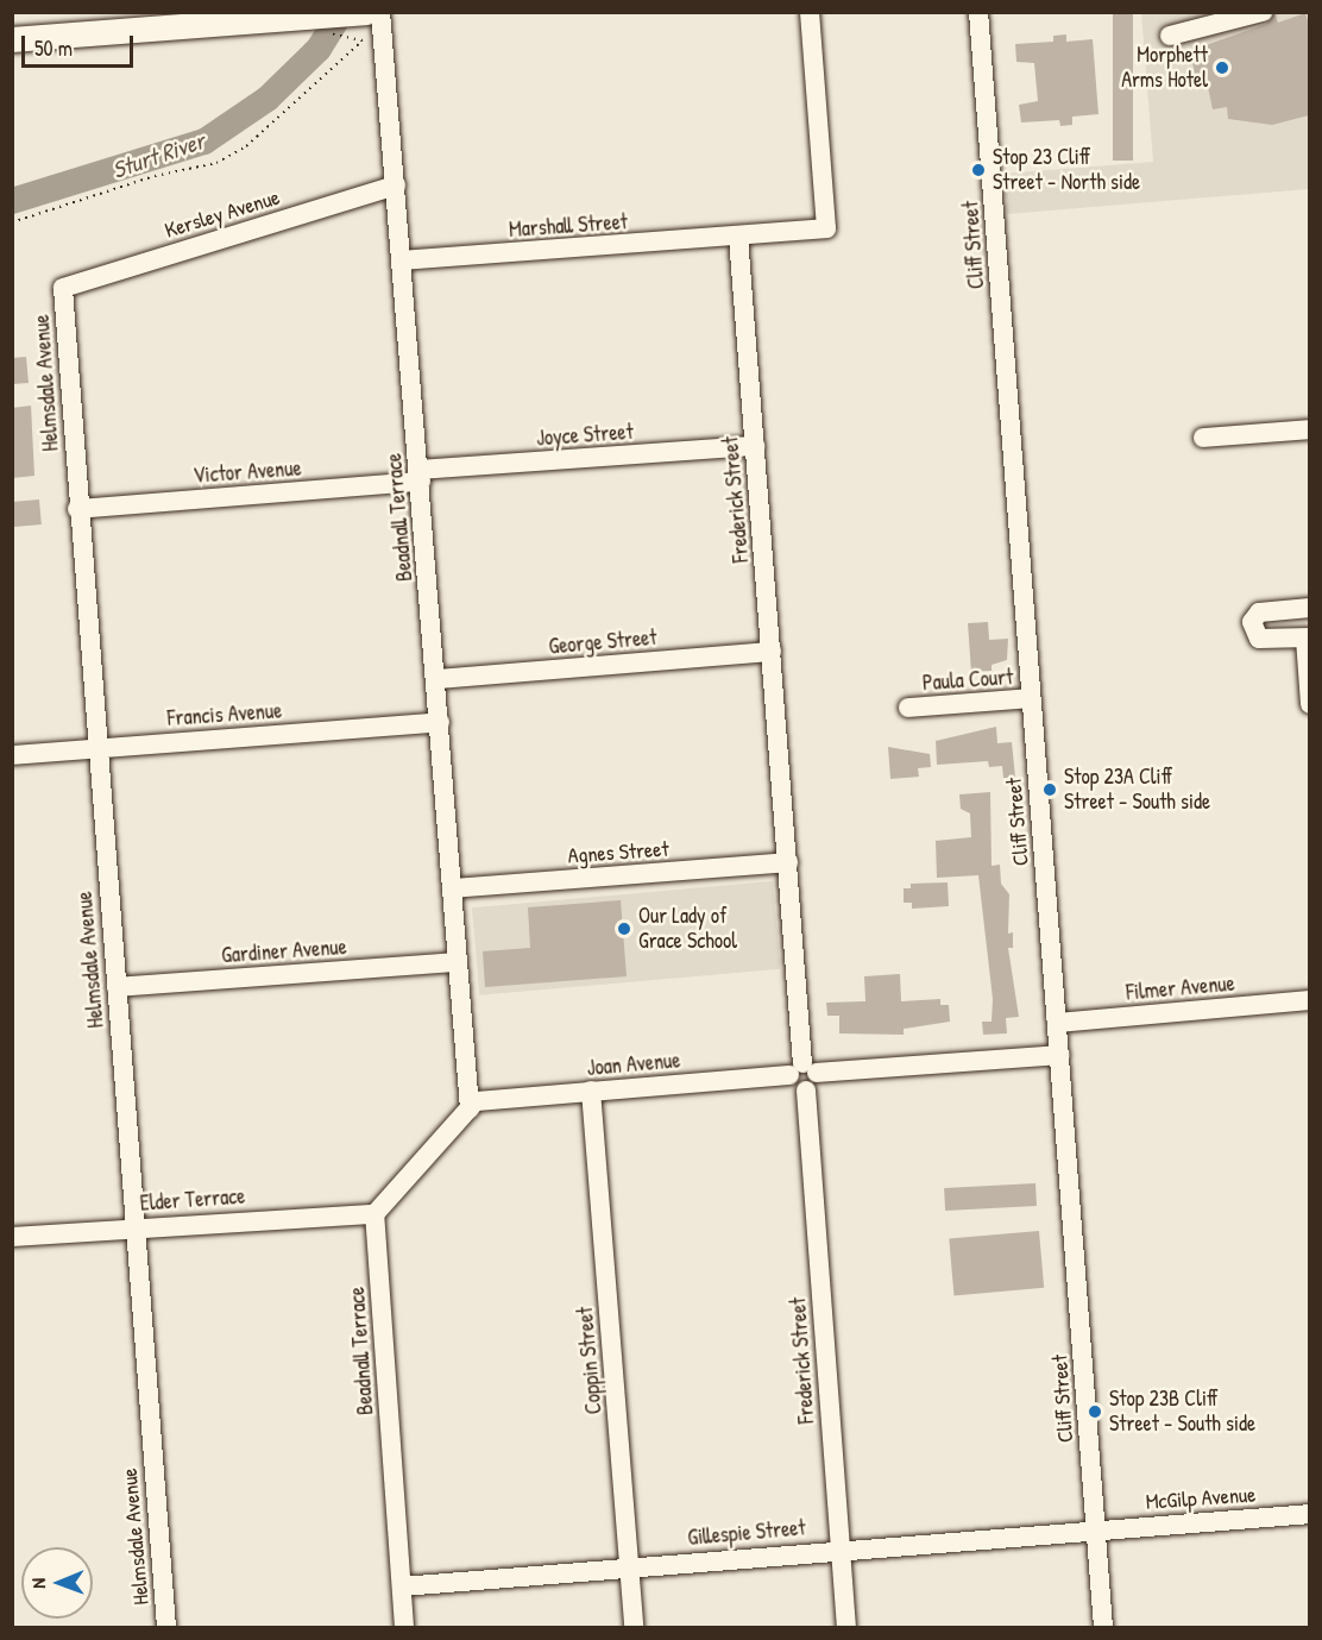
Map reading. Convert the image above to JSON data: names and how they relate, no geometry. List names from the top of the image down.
{
  "streets": {
    "street": [
      "Kersley Avenue",
      "Marshall Street",
      "Cliff Street",
      "Helmsdale Avenue",
      "Joyce Street",
      "Victor Avenue",
      "Frederick Street",
      "Beadnall Terrace",
      "George Street",
      "Paula Court",
      "Francis Avenue",
      "Agnes Street",
      "Gardiner Avenue",
      "Filmer Avenue",
      "Joan Avenue",
      "Elder Terrace",
      "Coppin Street",
      "McGilp Avenue",
      "Gillespie Street"
    ]
  },
  "crossings": [
    ["Kersley Avenue", "Helmsdale Avenue"],
    ["Kersley Avenue", "Beadnall Terrace"],
    ["Marshall Street", "Frederick Street"],
    ["Marshall Street", "Beadnall Terrace"],
    ["Cliff Street", "Paula Court"],
    ["Cliff Street", "Filmer Avenue"],
    ["Cliff Street", "Joan Avenue"],
    ["Cliff Street", "McGilp Avenue"],
    ["Cliff Street", "Gillespie Street"],
    ["Helmsdale Avenue", "Victor Avenue"],
    ["Helmsdale Avenue", "Francis Avenue"],
    ["Helmsdale Avenue", "Gardiner Avenue"],
    ["Helmsdale Avenue", "Elder Terrace"],
    ["Joyce Street", "Victor Avenue"],
    ["Joyce Street", "Frederick Street"],
    ["Joyce Street", "Beadnall Terrace"],
    ["Victor Avenue", "Beadnall Terrace"],
    ["Frederick Street", "George Street"],
    ["Frederick Street", "Agnes Street"],
    ["Frederick Street", "Joan Avenue"],
    ["Frederick Street", "Gillespie Street"],
    ["Beadnall Terrace", "George Street"],
    ["Beadnall Terrace", "Francis Avenue"],
    ["Beadnall Terrace", "Agnes Street"],
    ["Beadnall Terrace", "Gardiner Avenue"],
    ["Beadnall Terrace", "Joan Avenue"],
    ["Beadnall Terrace", "Elder Terrace"],
    ["Beadnall Terrace", "Gillespie Street"],
    ["Joan Avenue", "Coppin Street"],
    ["Coppin Street", "Gillespie Street"],
    ["McGilp Avenue", "Gillespie Street"]
  ],
  "water": ["Sturt River"],
  "places": [
    "Morphett Arms Hotel",
    "Stop 23 Cliff Street - North side",
    "Stop 23A Cliff Street - South side",
    "Our Lady of Grace School",
    "Stop 23B Cliff Street - South side"
  ],
  "scale_bar": "50 m",
  "north": "left"
}
